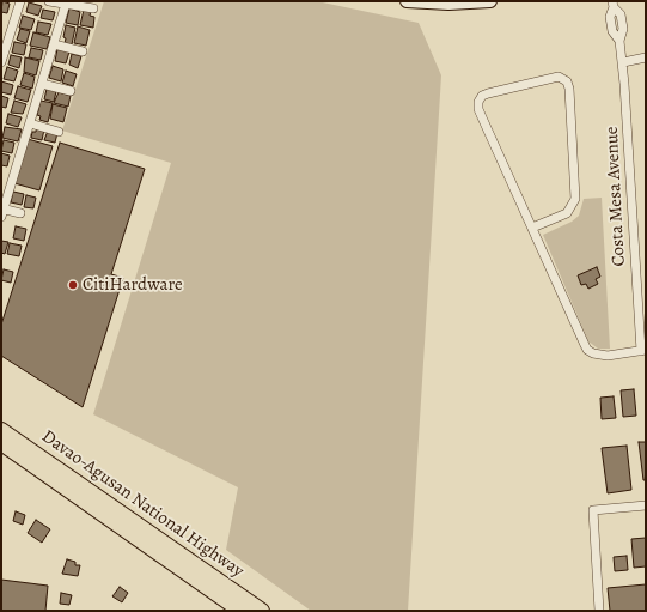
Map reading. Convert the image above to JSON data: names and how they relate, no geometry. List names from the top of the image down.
{
  "streets": {
    "highway": ["Davao-Agusan National Highway"],
    "street": ["Costa Mesa Avenue"]
  },
  "places": ["CitiHardware"]
}
